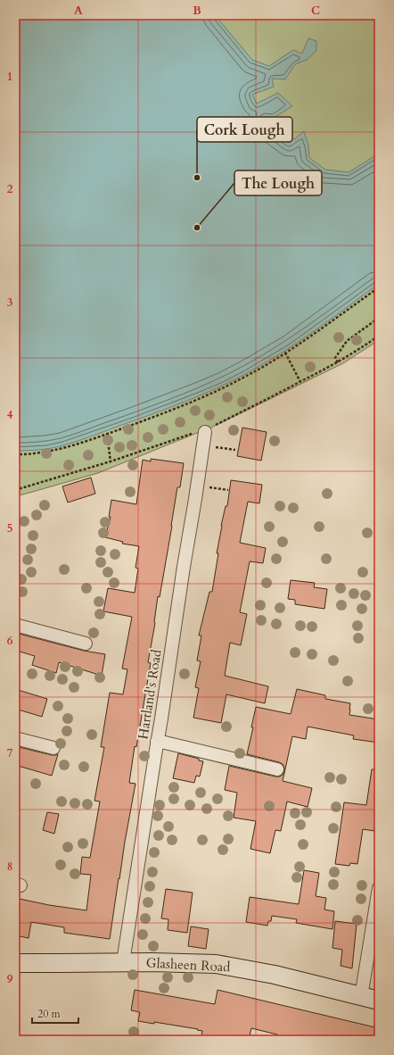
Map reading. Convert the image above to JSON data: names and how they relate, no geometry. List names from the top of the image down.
{
  "streets": {
    "main road": ["Glasheen Road"],
    "street": ["Hartland's Road"]
  },
  "crossings": [
    ["Hartland's Road", "Glasheen Road"]
  ],
  "places": ["Cork Lough", "The Lough"],
  "scale_bar": "20 m",
  "grid": {
    "columns": ["A", "B", "C"],
    "rows": [
      "1",
      "2",
      "3",
      "4",
      "5",
      "6",
      "7",
      "8",
      "9"
    ]
  }
}
